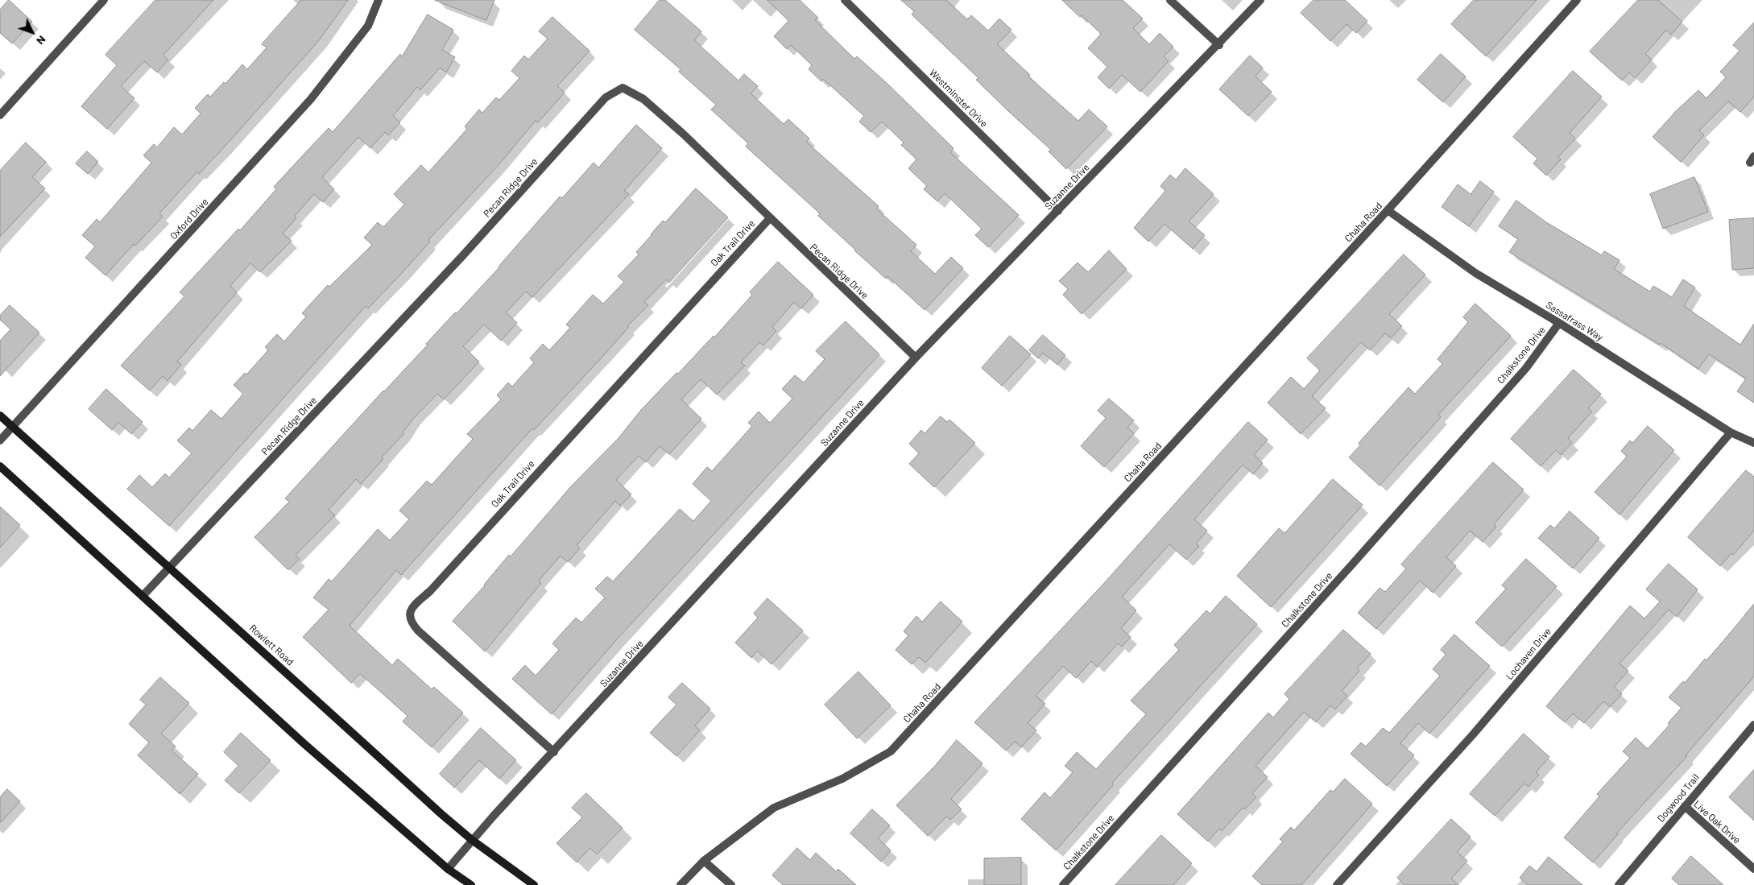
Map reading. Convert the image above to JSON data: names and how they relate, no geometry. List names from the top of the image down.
{
  "streets": {
    "main road": ["Rowlett Road"],
    "street": [
      "Westminster Drive",
      "Suzanne Drive",
      "Pecan Ridge Drive",
      "Oxford Drive",
      "Chaha Road",
      "Oak Trail Drive",
      "Sassafrass Way",
      "Chalkstone Drive",
      "Lochaven Drive",
      "Dogwood Trail",
      "Live Oak Drive"
    ]
  },
  "crossings": [
    ["Westminster Drive", "Suzanne Drive"],
    ["Suzanne Drive", "Pecan Ridge Drive"],
    ["Suzanne Drive", "Oak Trail Drive"],
    ["Suzanne Drive", "Rowlett Road"],
    ["Pecan Ridge Drive", "Oak Trail Drive"],
    ["Pecan Ridge Drive", "Rowlett Road"],
    ["Oxford Drive", "Rowlett Road"],
    ["Chaha Road", "Sassafrass Way"],
    ["Sassafrass Way", "Chalkstone Drive"],
    ["Sassafrass Way", "Lochaven Drive"],
    ["Dogwood Trail", "Live Oak Drive"]
  ],
  "north": "bottom right"
}
